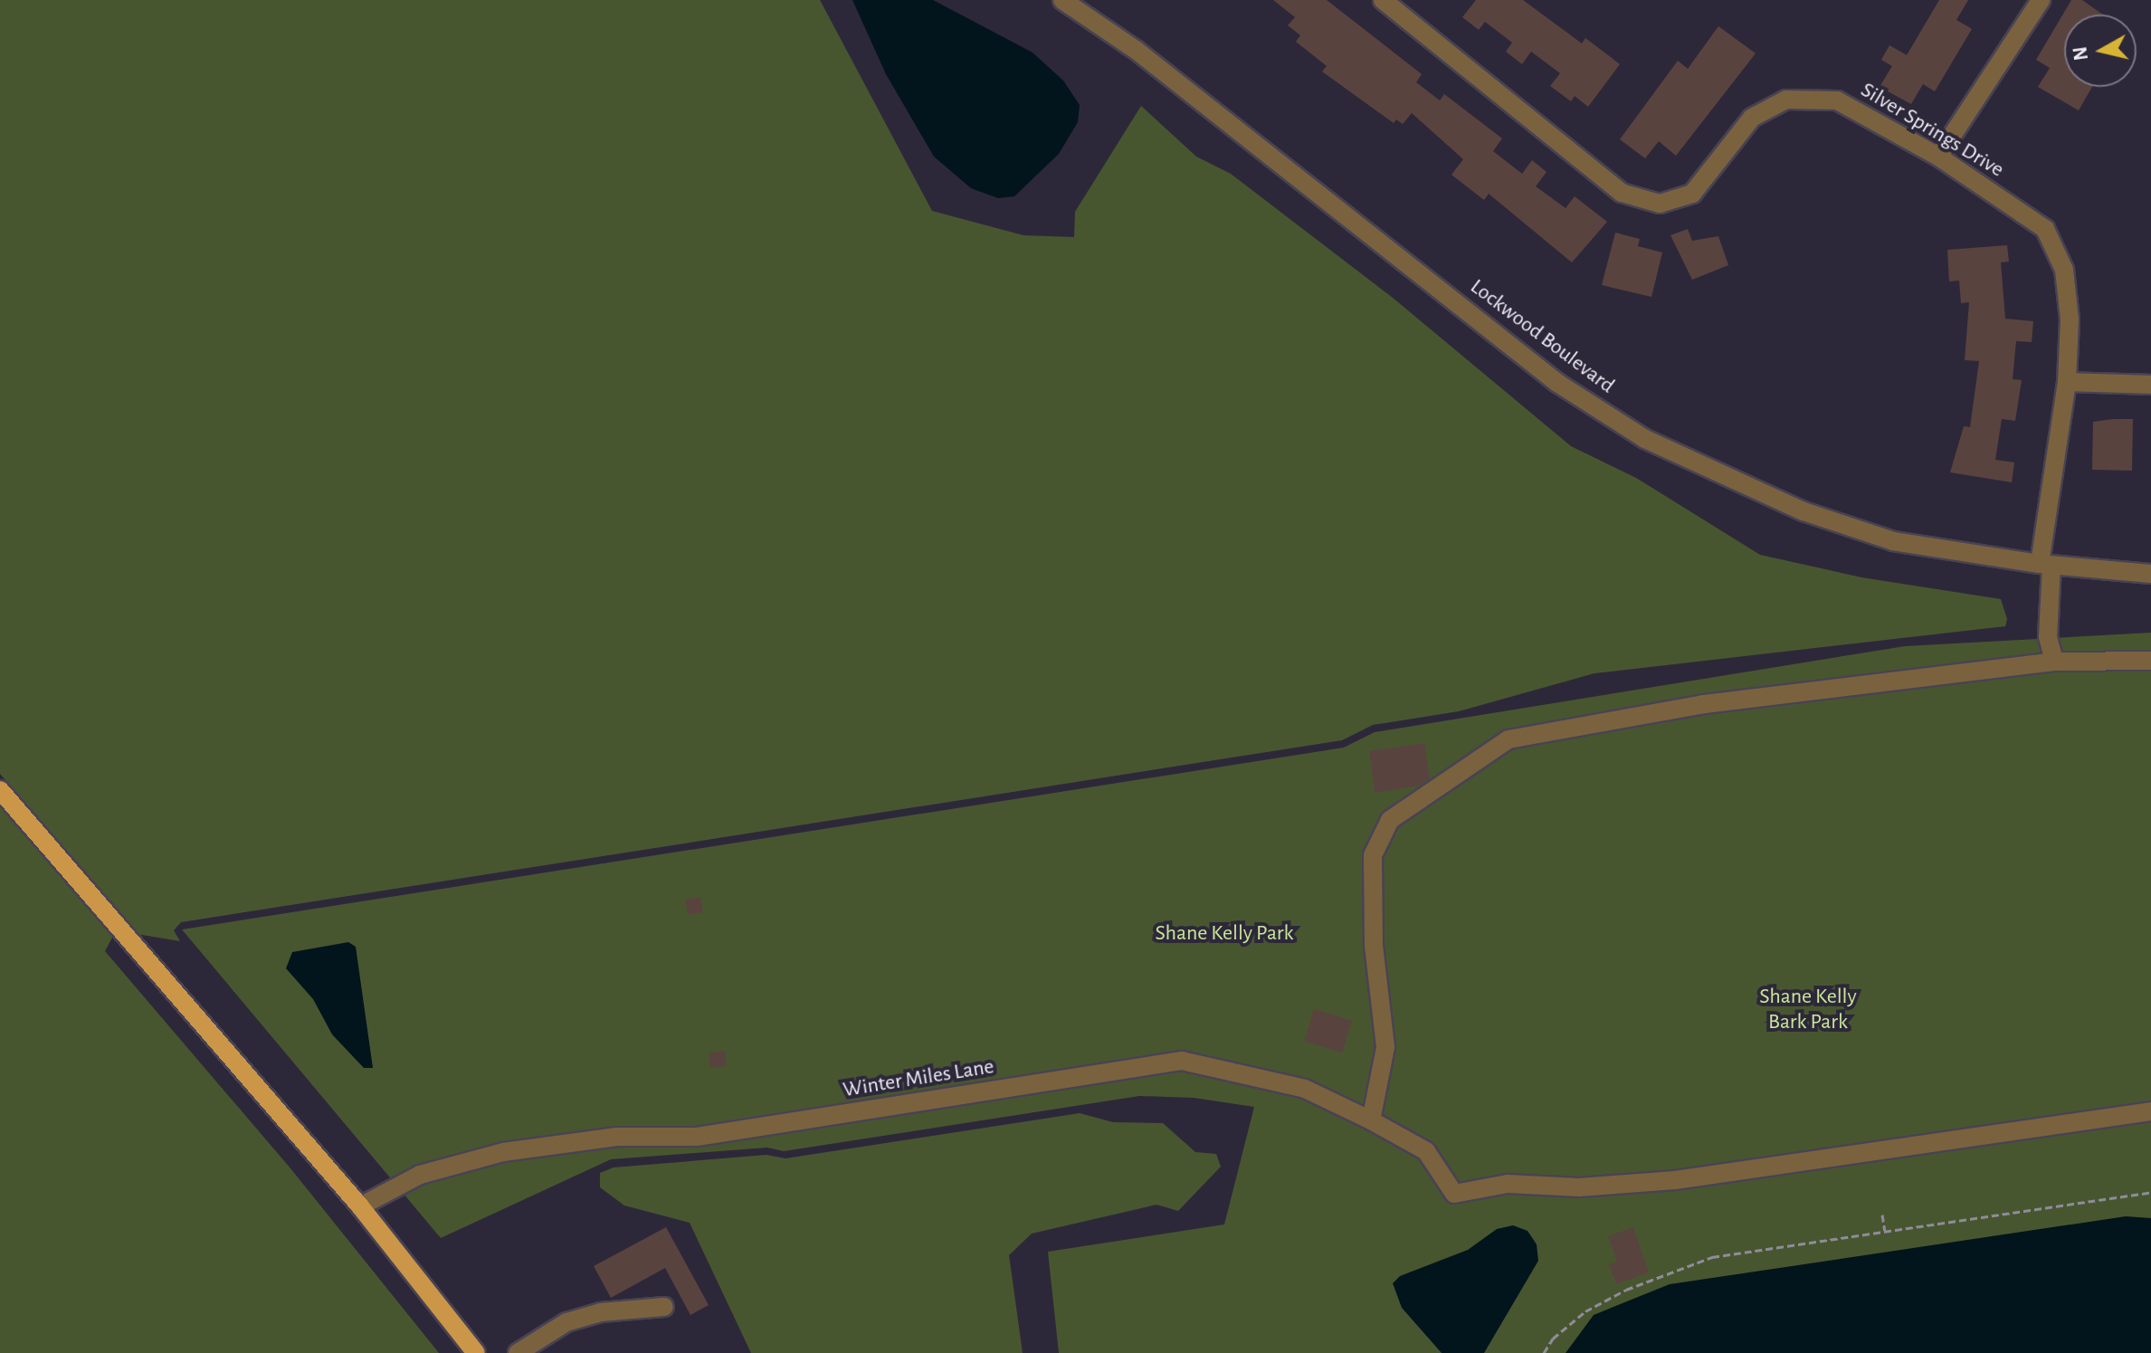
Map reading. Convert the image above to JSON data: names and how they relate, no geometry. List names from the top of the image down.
{
  "streets": {
    "street": ["Silver Springs Drive", "Lockwood Boulevard", "Winter Miles Lane"]
  },
  "crossings": [
    ["Silver Springs Drive", "Lockwood Boulevard"]
  ],
  "parks": ["Shane Kelly Park", "Shane Kelly Bark Park"],
  "north": "left"
}
